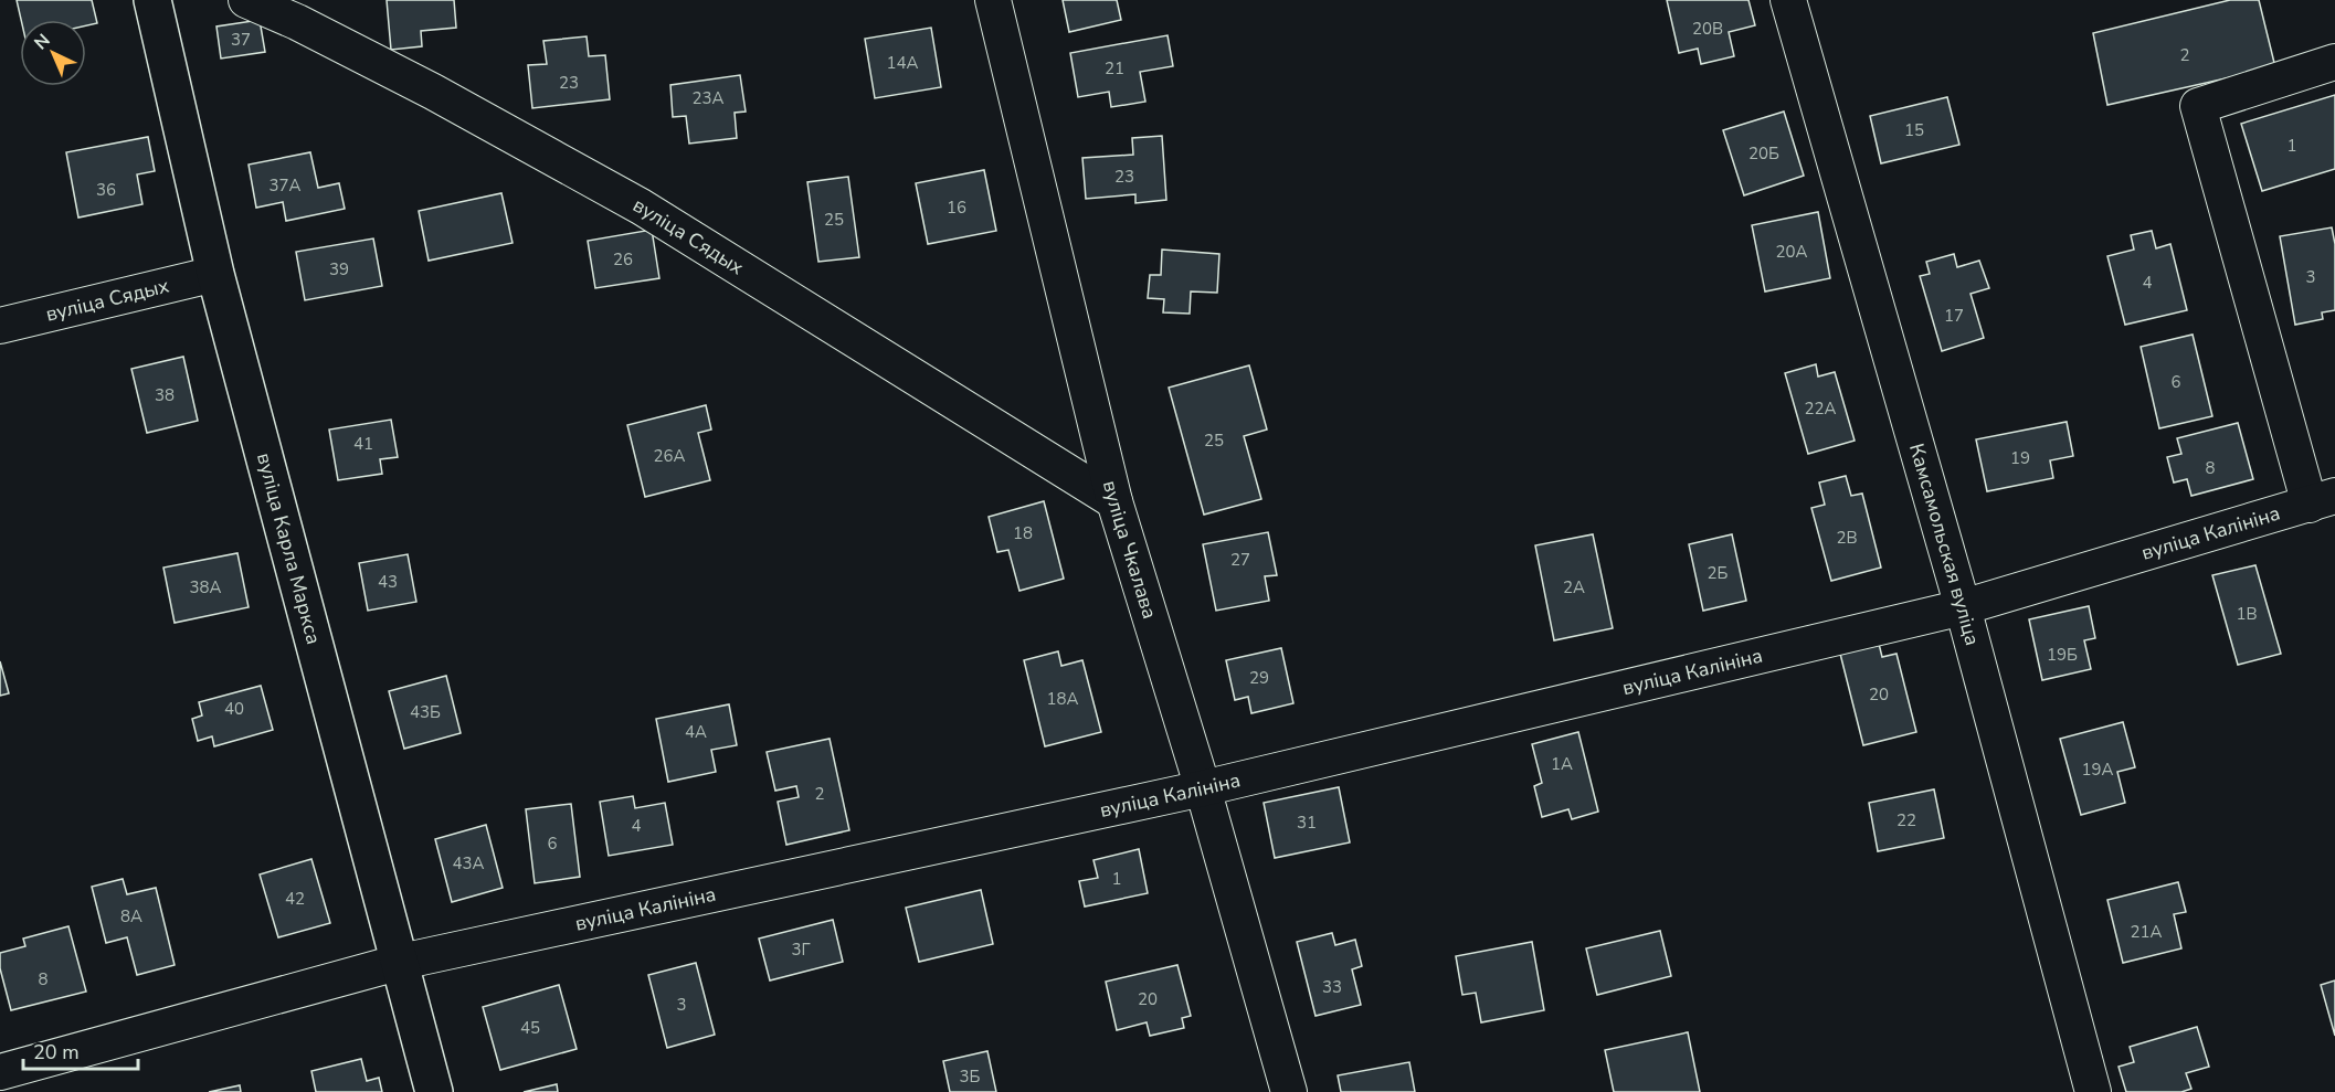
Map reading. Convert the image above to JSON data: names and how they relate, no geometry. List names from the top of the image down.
{
  "streets": {
    "street": [
      "вуліца Сядых",
      "вуліца Калініна",
      "Камсамольская вуліца",
      "вуліца Карла Маркса",
      "вуліца Чкалава"
    ]
  },
  "crossings": [
    ["вуліца Сядых", "вуліца Карла Маркса"],
    ["вуліца Сядых", "вуліца Чкалава"],
    ["вуліца Калініна", "Камсамольская вуліца"],
    ["вуліца Калініна", "вуліца Карла Маркса"],
    ["вуліца Калініна", "вуліца Чкалава"]
  ],
  "house_numbers": [
    "20В",
    "37",
    "2",
    "14А",
    "21",
    "23",
    "23А",
    "15",
    "1",
    "20Б",
    "23",
    "37А",
    "36",
    "16",
    "25",
    "20А",
    "26",
    "39",
    "3",
    "4",
    "17",
    "6",
    "38",
    "22А",
    "25",
    "41",
    "26А",
    "19",
    "8",
    "18",
    "2В",
    "27",
    "2Б",
    "43",
    "38А",
    "2А",
    "1В",
    "19Б",
    "29",
    "20",
    "18А",
    "40",
    "43Б",
    "4А",
    "1А",
    "19А",
    "2",
    "22",
    "31",
    "4",
    "6",
    "43А",
    "1",
    "42",
    "8А",
    "21А",
    "3Г",
    "8",
    "33",
    "20",
    "3",
    "45",
    "3Б"
  ],
  "scale_bar": "20 m",
  "north": "top left"
}
